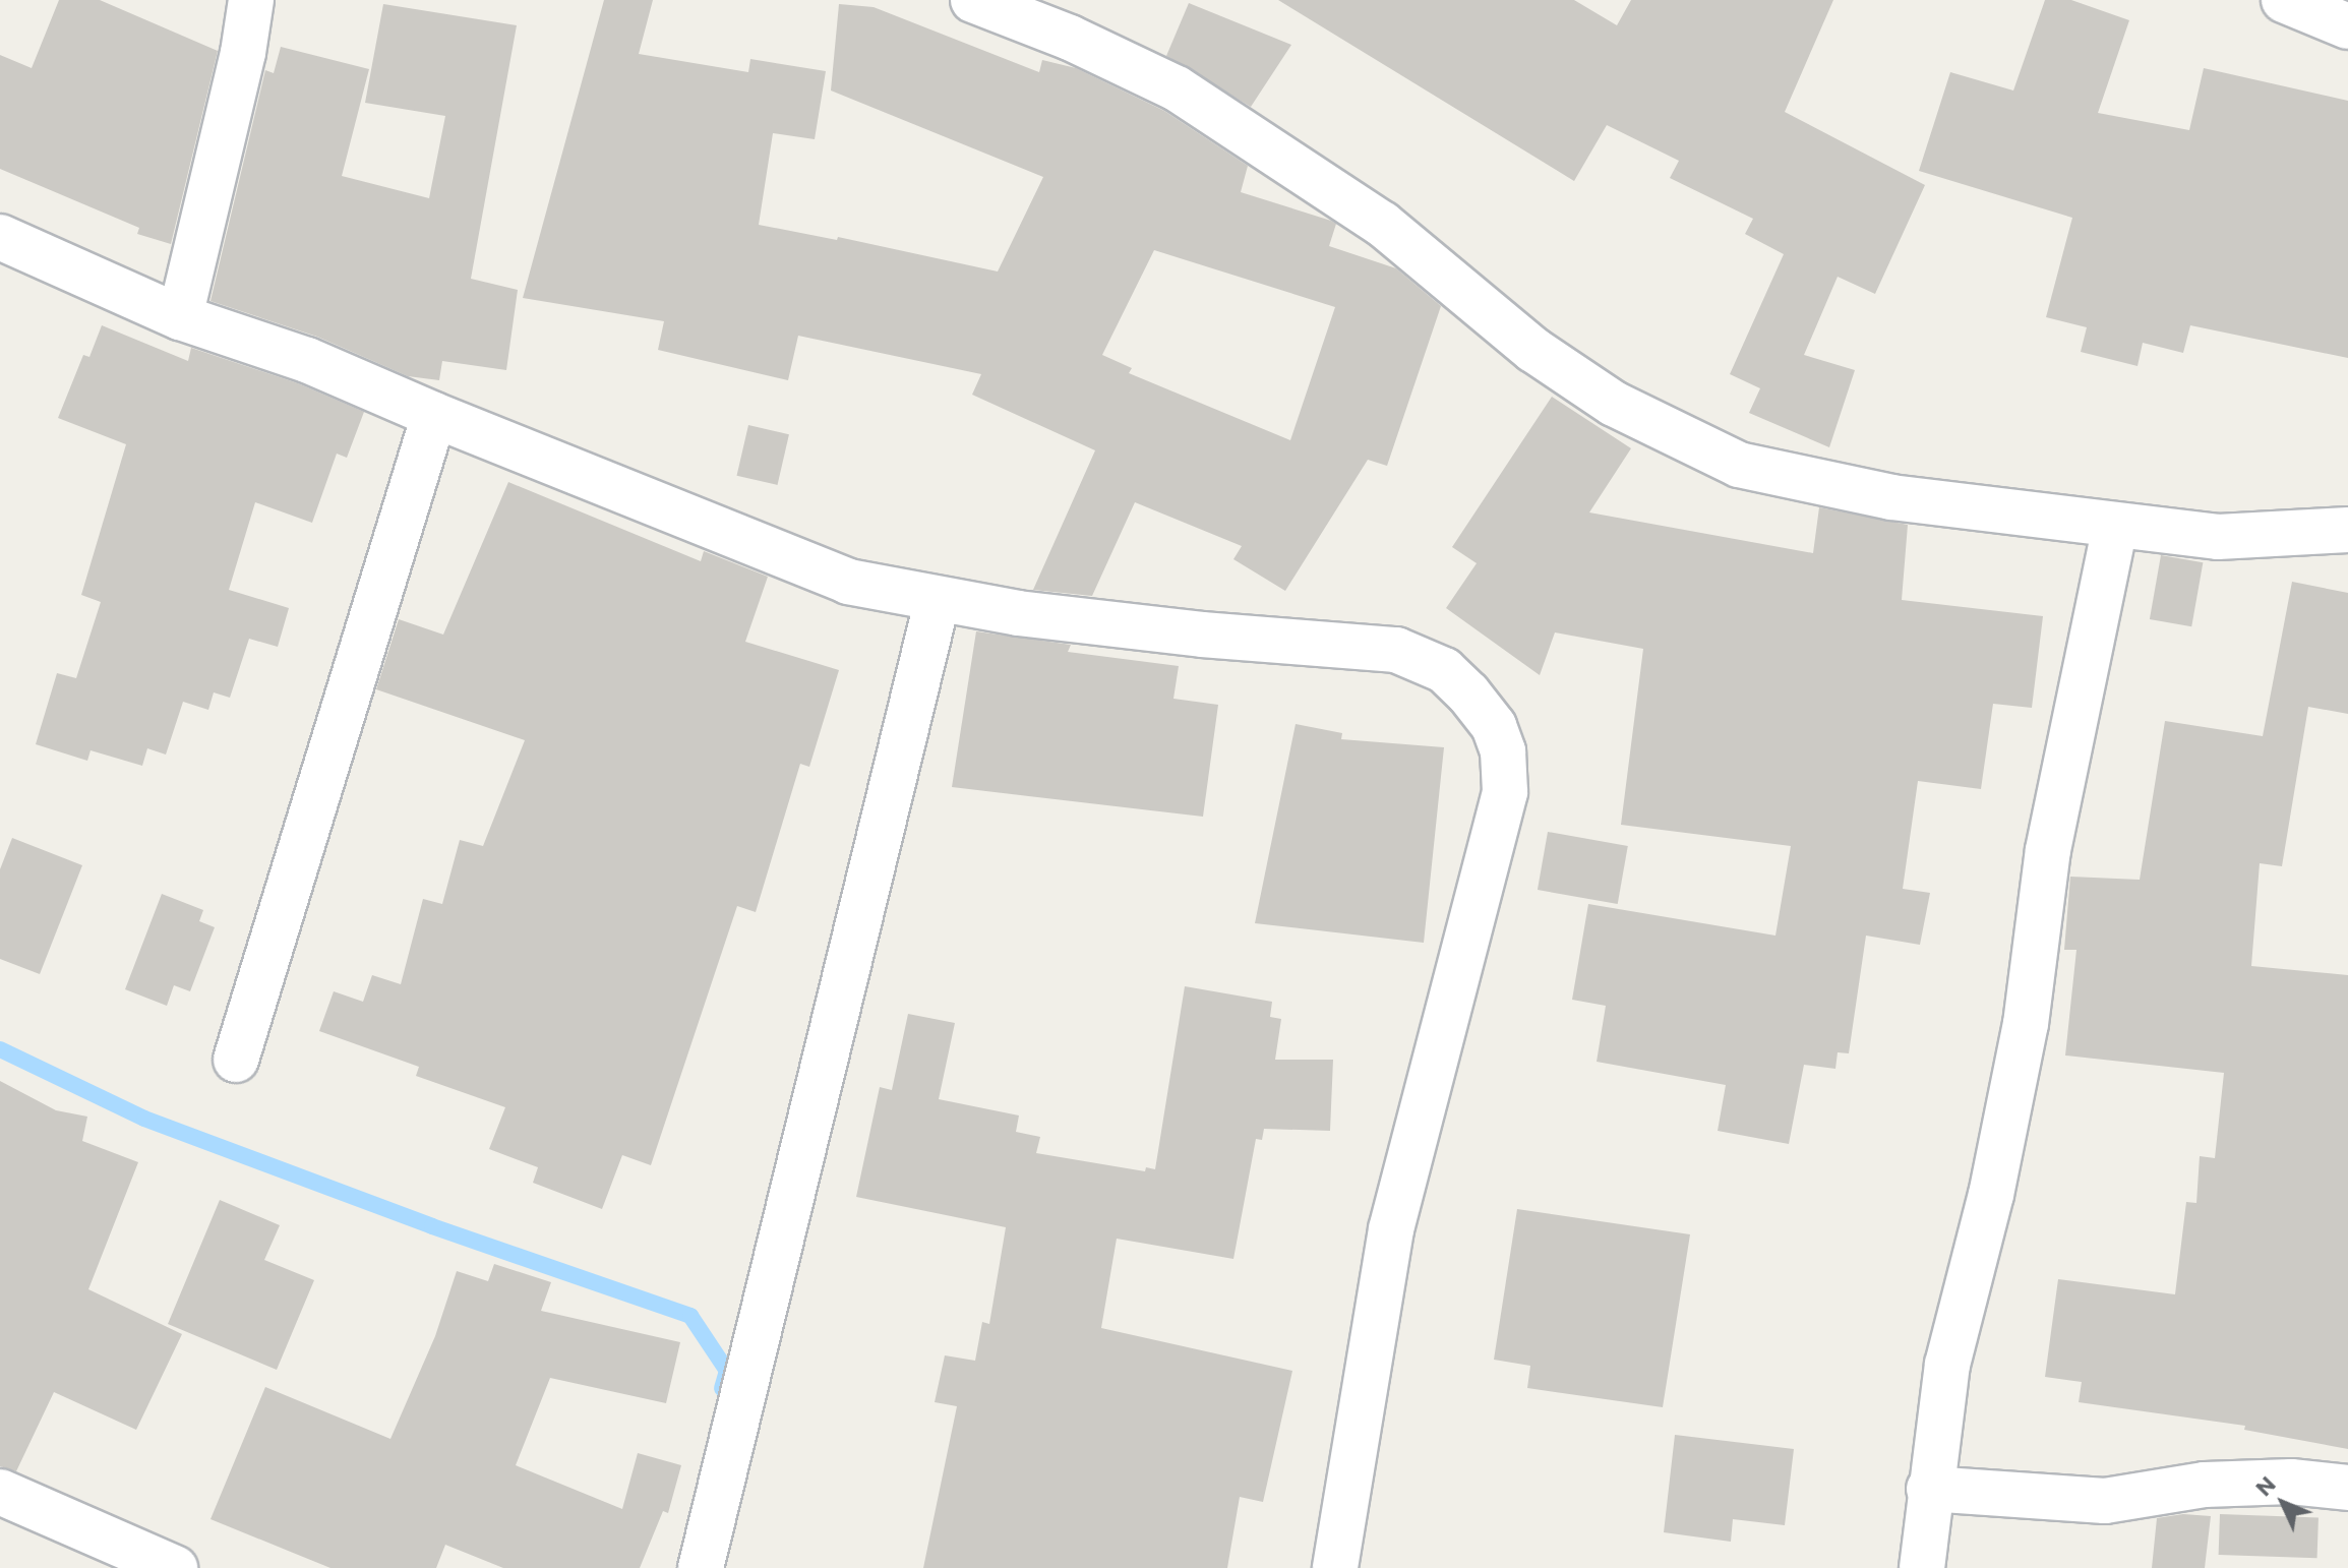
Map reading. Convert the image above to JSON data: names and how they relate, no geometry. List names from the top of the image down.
{
  "north": "top left"
}
